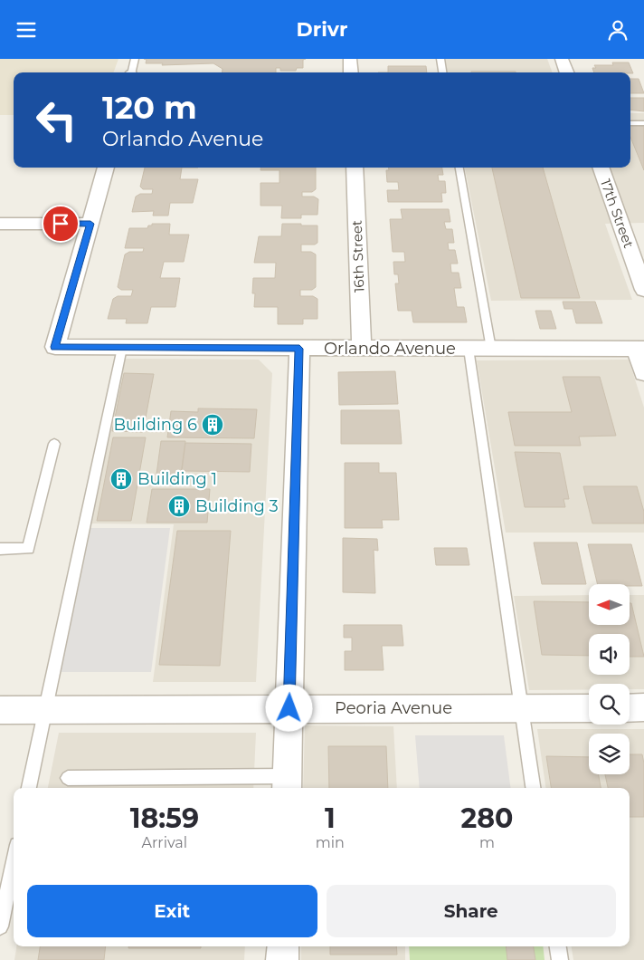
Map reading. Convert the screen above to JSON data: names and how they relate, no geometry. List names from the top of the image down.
{
  "streets": {
    "street": [
      "17th Street",
      "16th Street",
      "Orlando Avenue",
      "Peoria Avenue"
    ]
  },
  "crossings": [
    ["16th Street", "Orlando Avenue"]
  ],
  "places": {
    "building": ["Building 6", "Building 1", "Building 3"]
  },
  "north": "left",
  "page": {
    "header": "Drivr",
    "turn": ["120 m", "Orlando Avenue"],
    "eta": [
      "18:59",
      "Arrival",
      "1",
      "min",
      "280",
      "m"
    ],
    "buttons": ["Exit", "Share"]
  }
}
